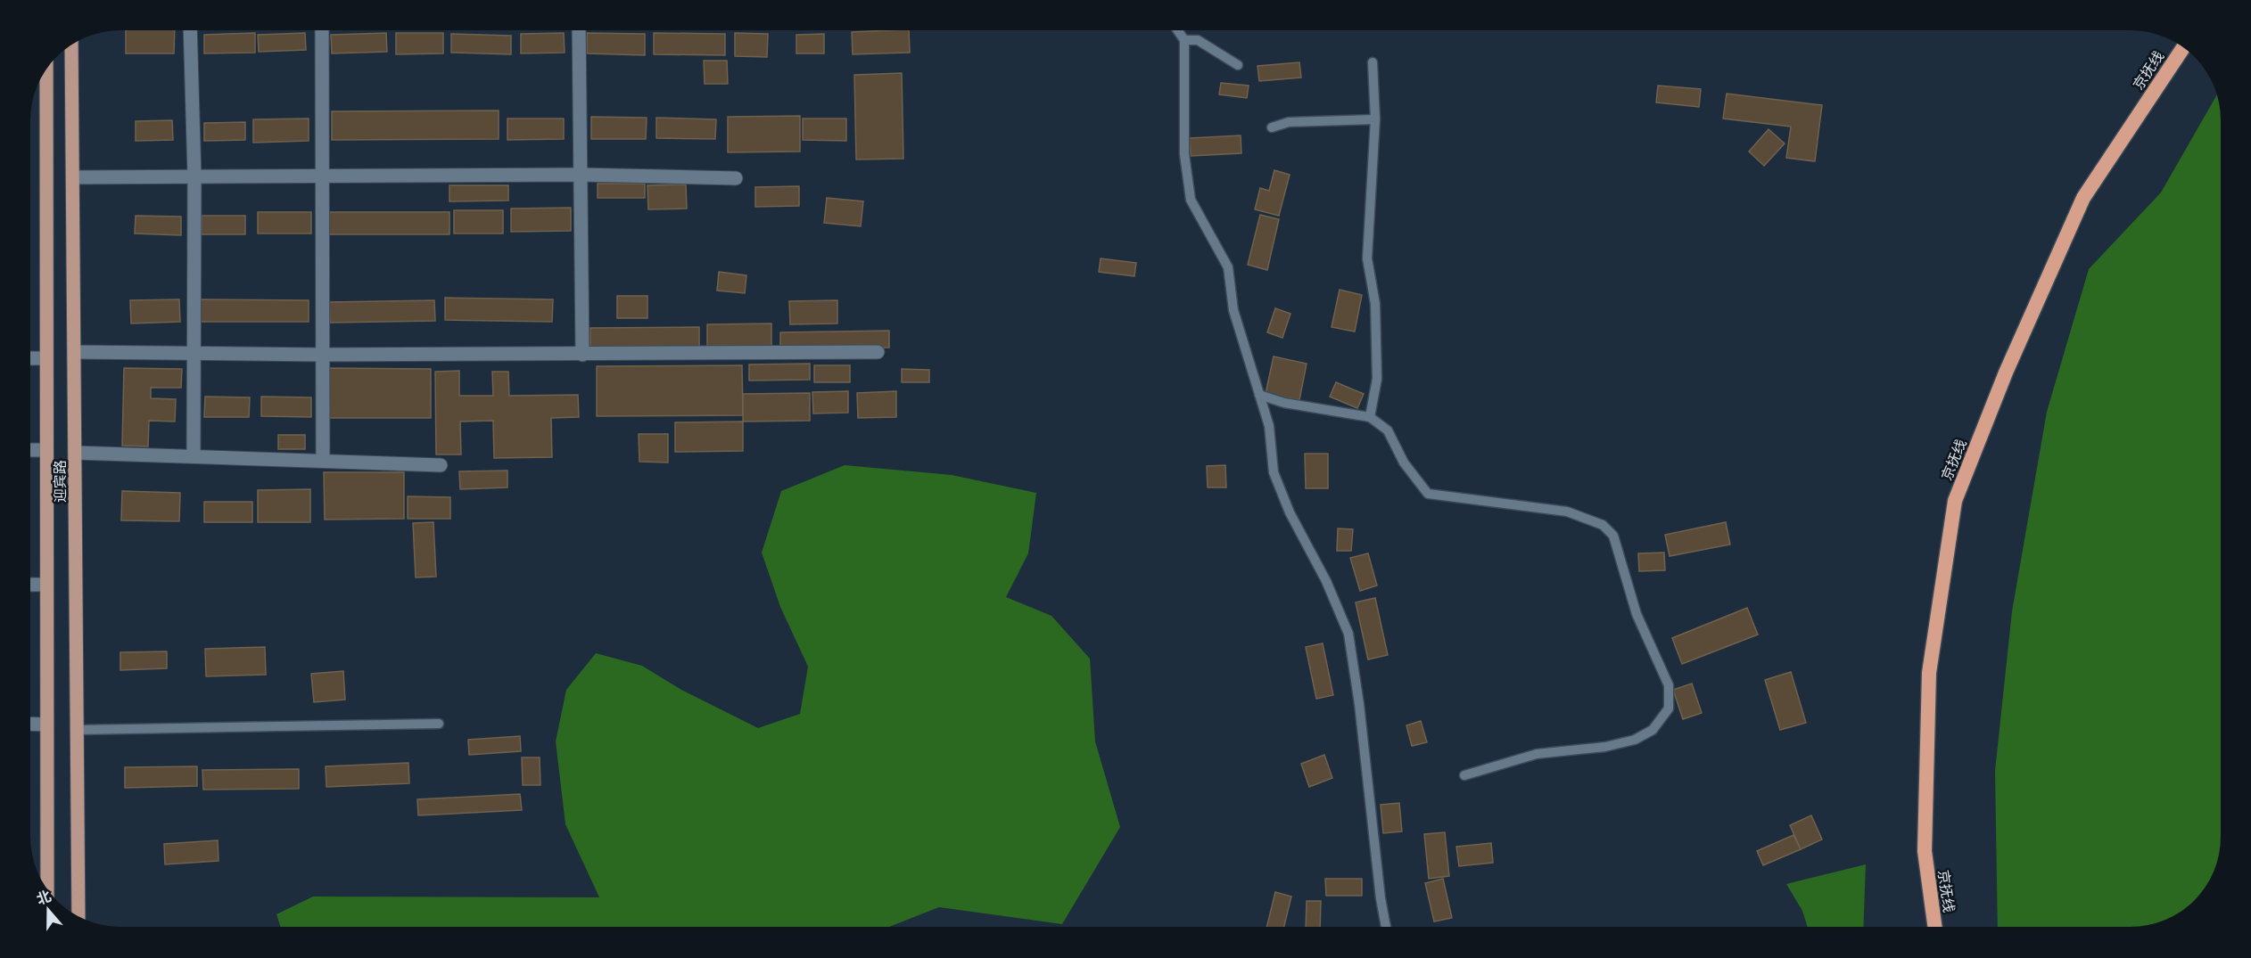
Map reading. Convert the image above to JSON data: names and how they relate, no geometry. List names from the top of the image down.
{
  "streets": {
    "highway": ["京抚线"],
    "main road": ["迎宾路"]
  },
  "north": "top"
}
